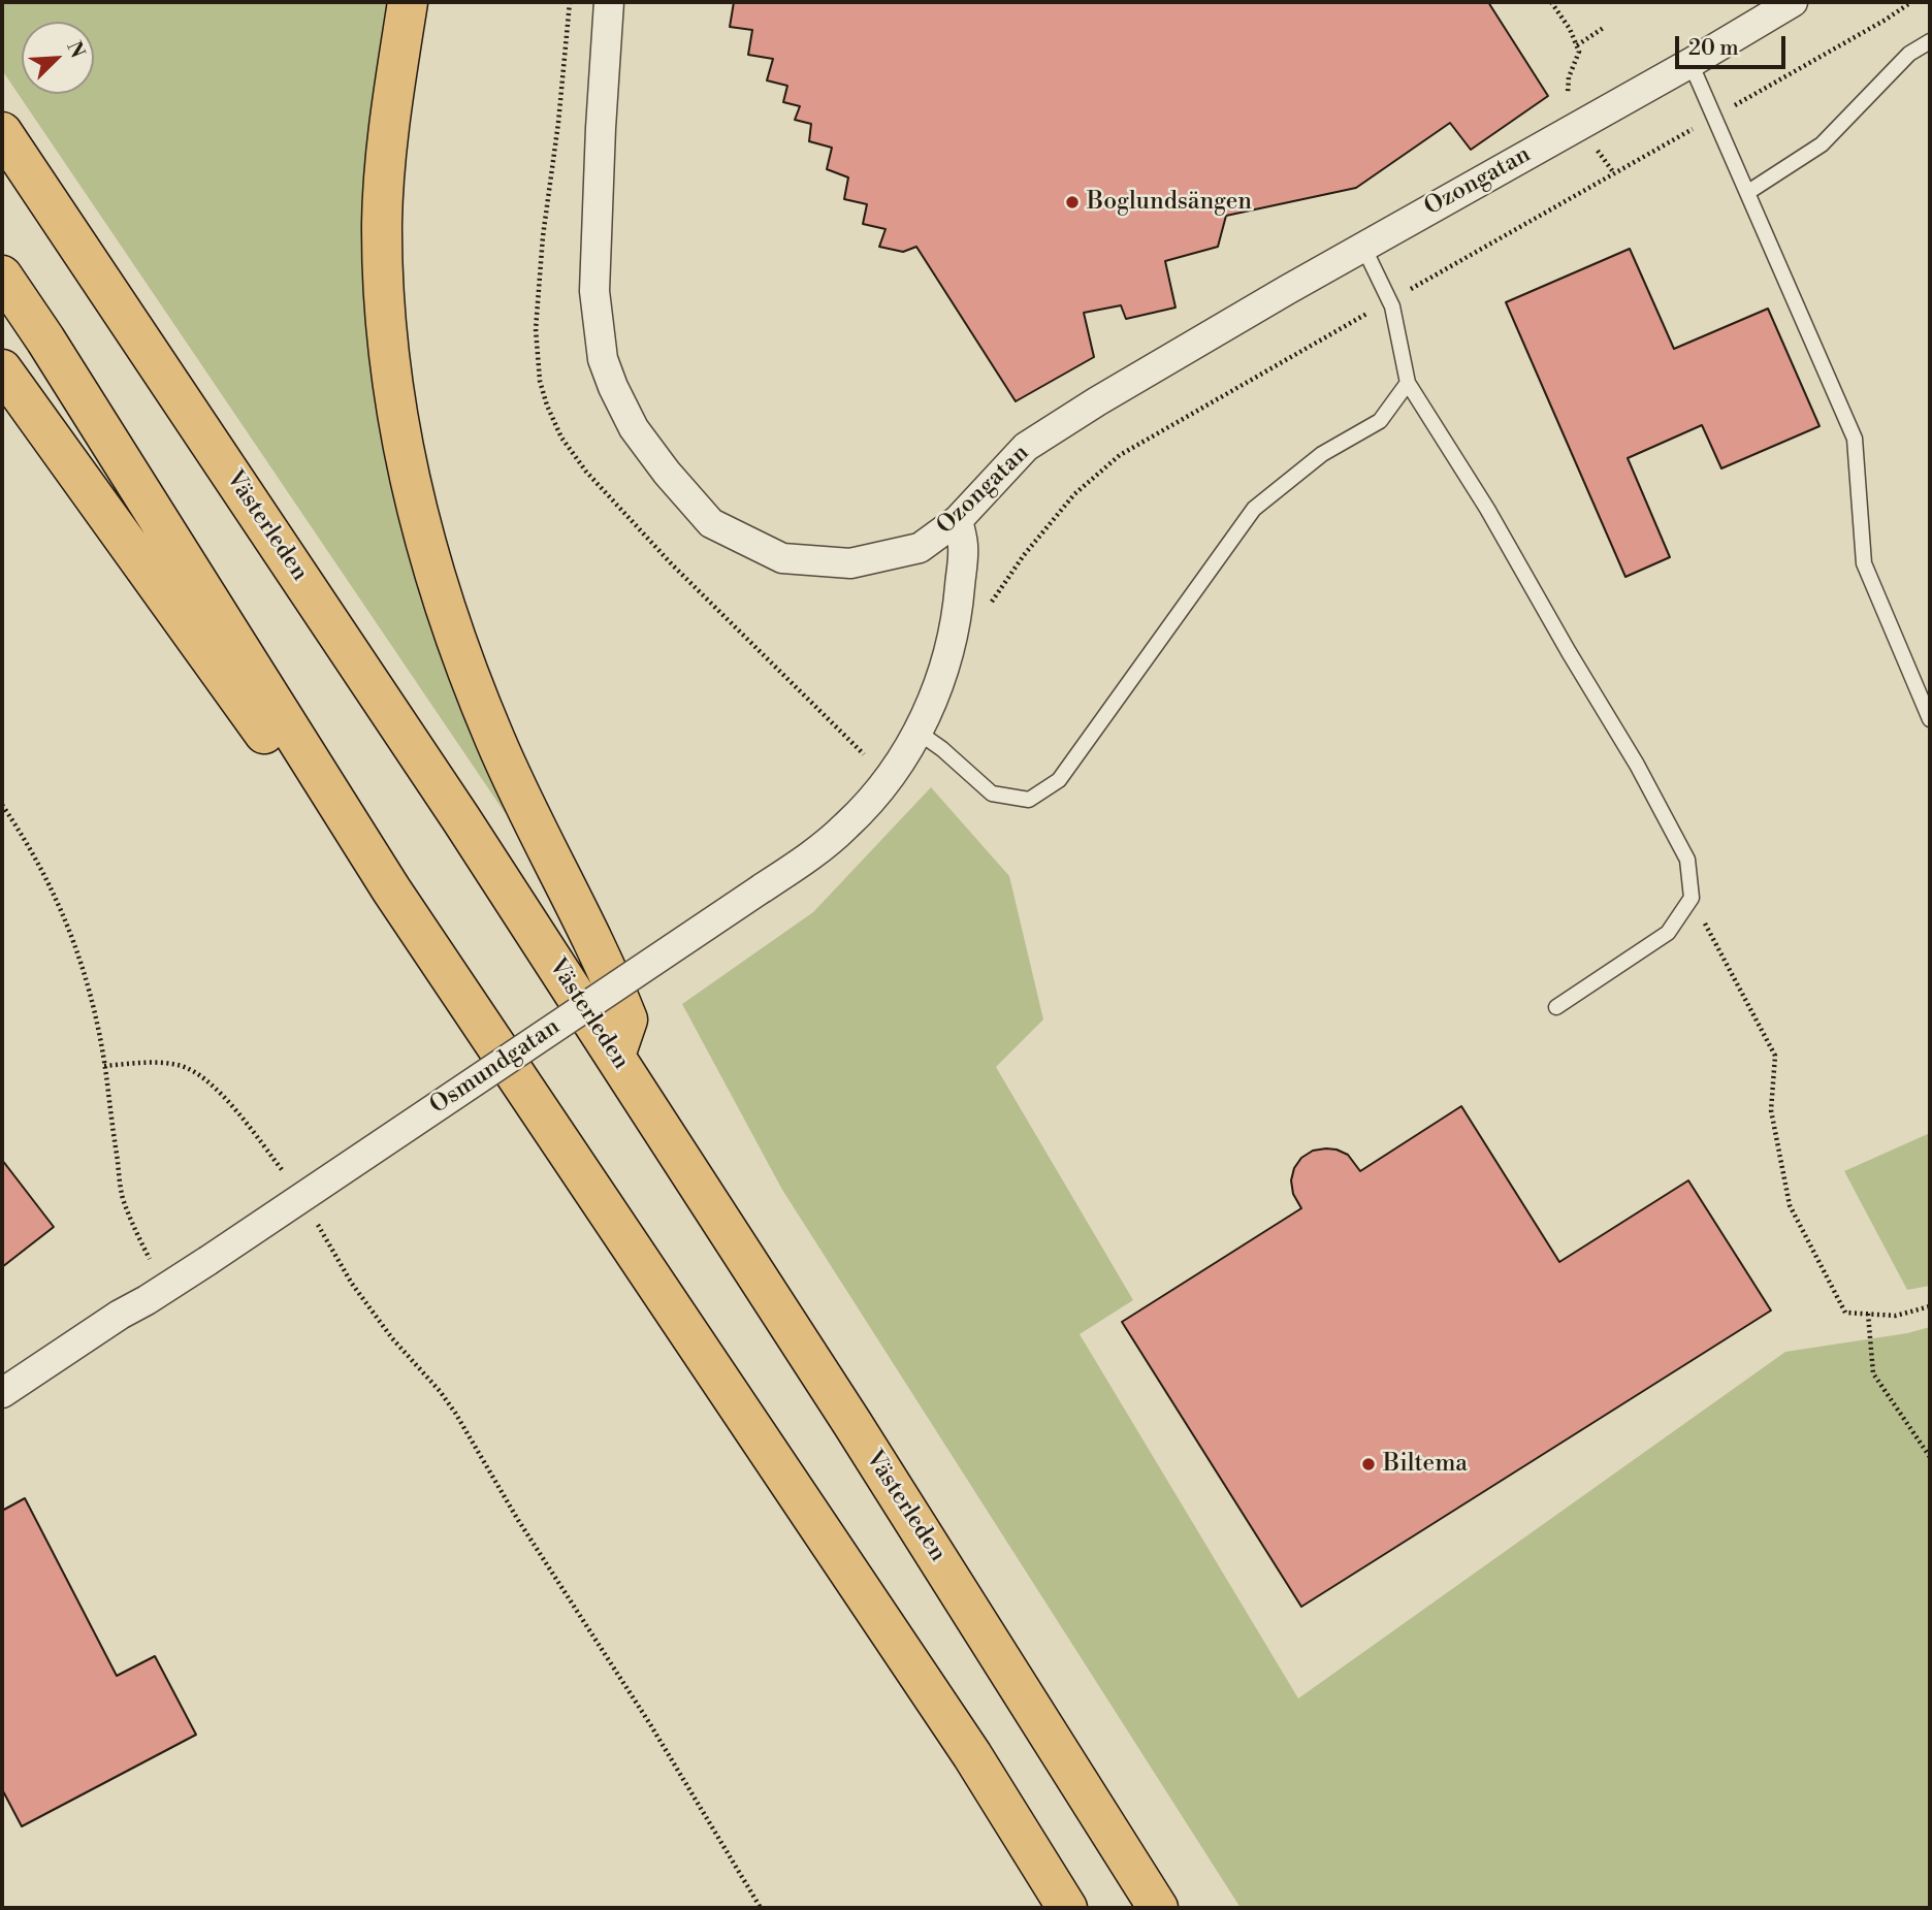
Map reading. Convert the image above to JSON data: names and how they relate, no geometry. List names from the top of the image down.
{
  "streets": {
    "highway": ["Västerleden"],
    "street": ["Ozongatan", "Osmundgatan"]
  },
  "crossings": [
    ["Ozongatan", "Osmundgatan"]
  ],
  "places": ["Boglundsängen", "Biltema"],
  "scale_bar": "20 m",
  "north": "top right"
}
